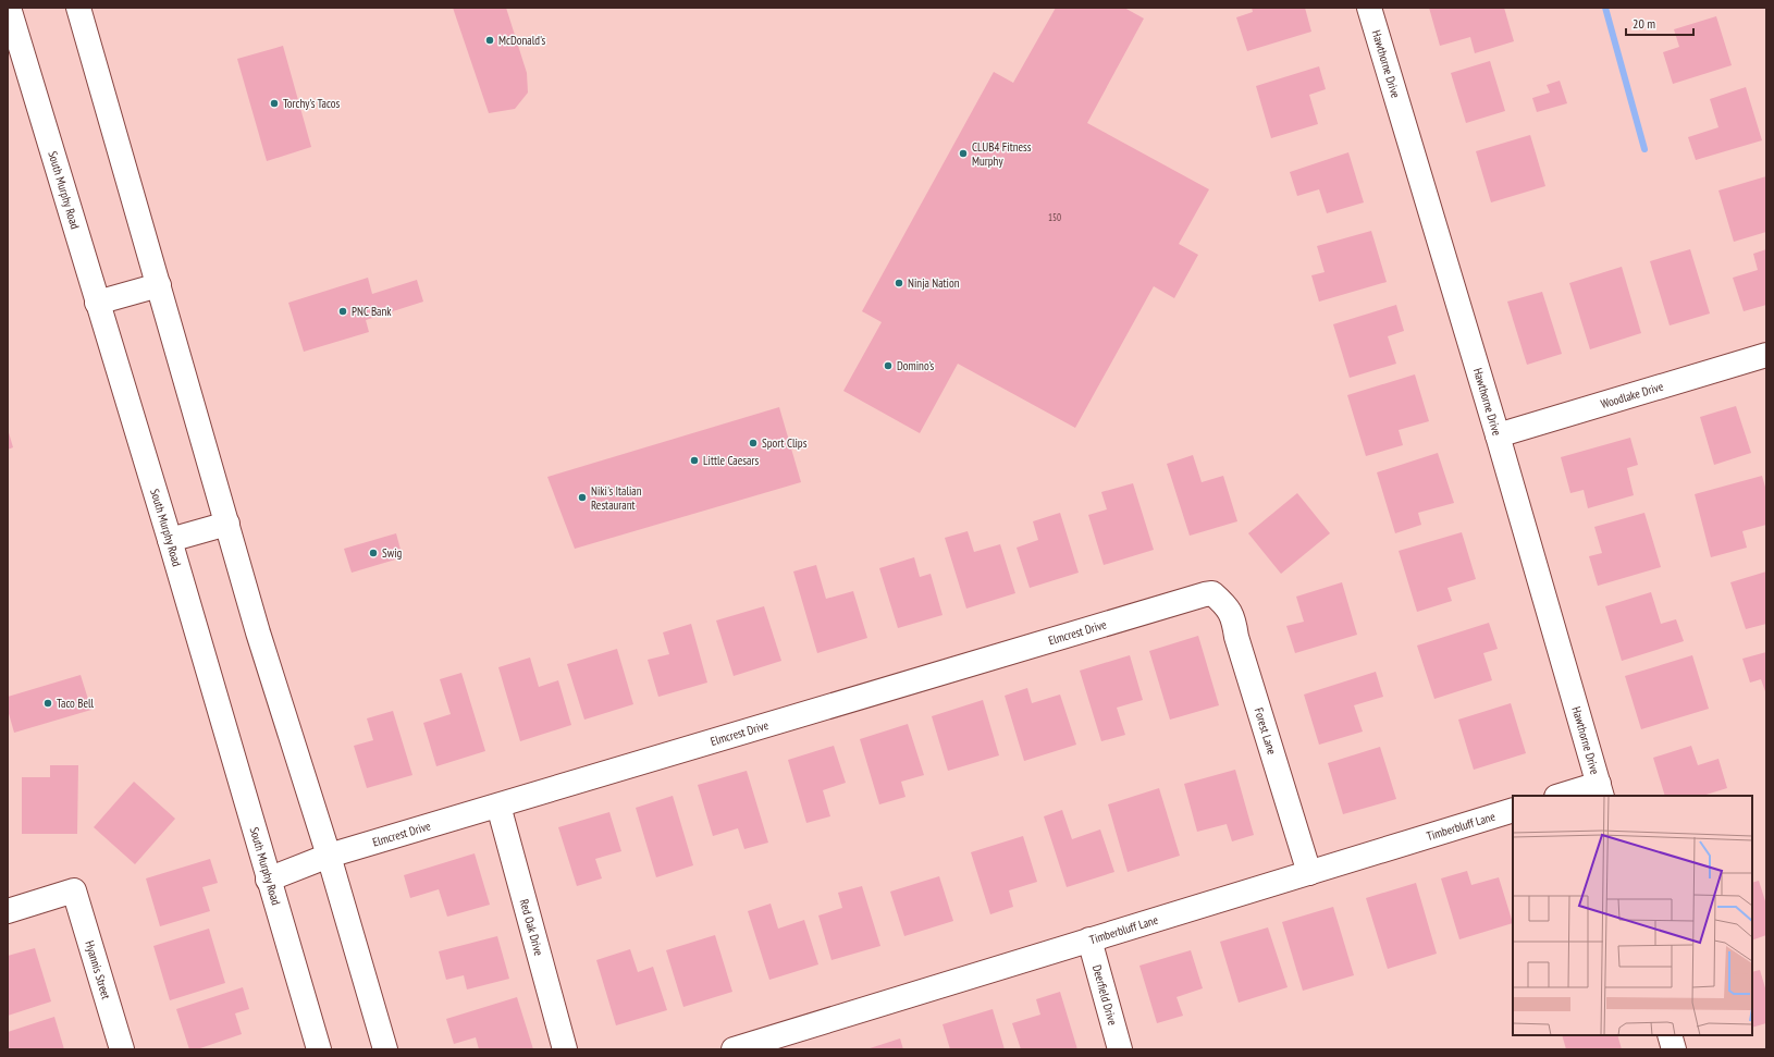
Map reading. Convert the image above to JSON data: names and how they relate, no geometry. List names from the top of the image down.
{
  "streets": {
    "street": [
      "Hawthorne Drive",
      "South Murphy Road",
      "Woodlake Drive",
      "Elmcrest Drive",
      "Forest Lane",
      "Timberbluff Lane",
      "Red Oak Drive",
      "Hyannis Street",
      "Deerfield Drive"
    ]
  },
  "crossings": [
    ["Hawthorne Drive", "Woodlake Drive"],
    ["South Murphy Road", "Elmcrest Drive"],
    ["Elmcrest Drive", "Forest Lane"],
    ["Elmcrest Drive", "Red Oak Drive"],
    ["Forest Lane", "Timberbluff Lane"],
    ["Timberbluff Lane", "Deerfield Drive"]
  ],
  "places": [
    "McDonald's",
    "Torchy's Tacos",
    "CLUB4 Fitness Murphy",
    "Ninja Nation",
    "PNC Bank",
    "Domino's",
    "Sport Clips",
    "Little Caesars",
    "Niki's Italian Restaurant",
    "Swig",
    "Taco Bell"
  ],
  "house_numbers": ["150"],
  "scale_bar": "20 m"
}
